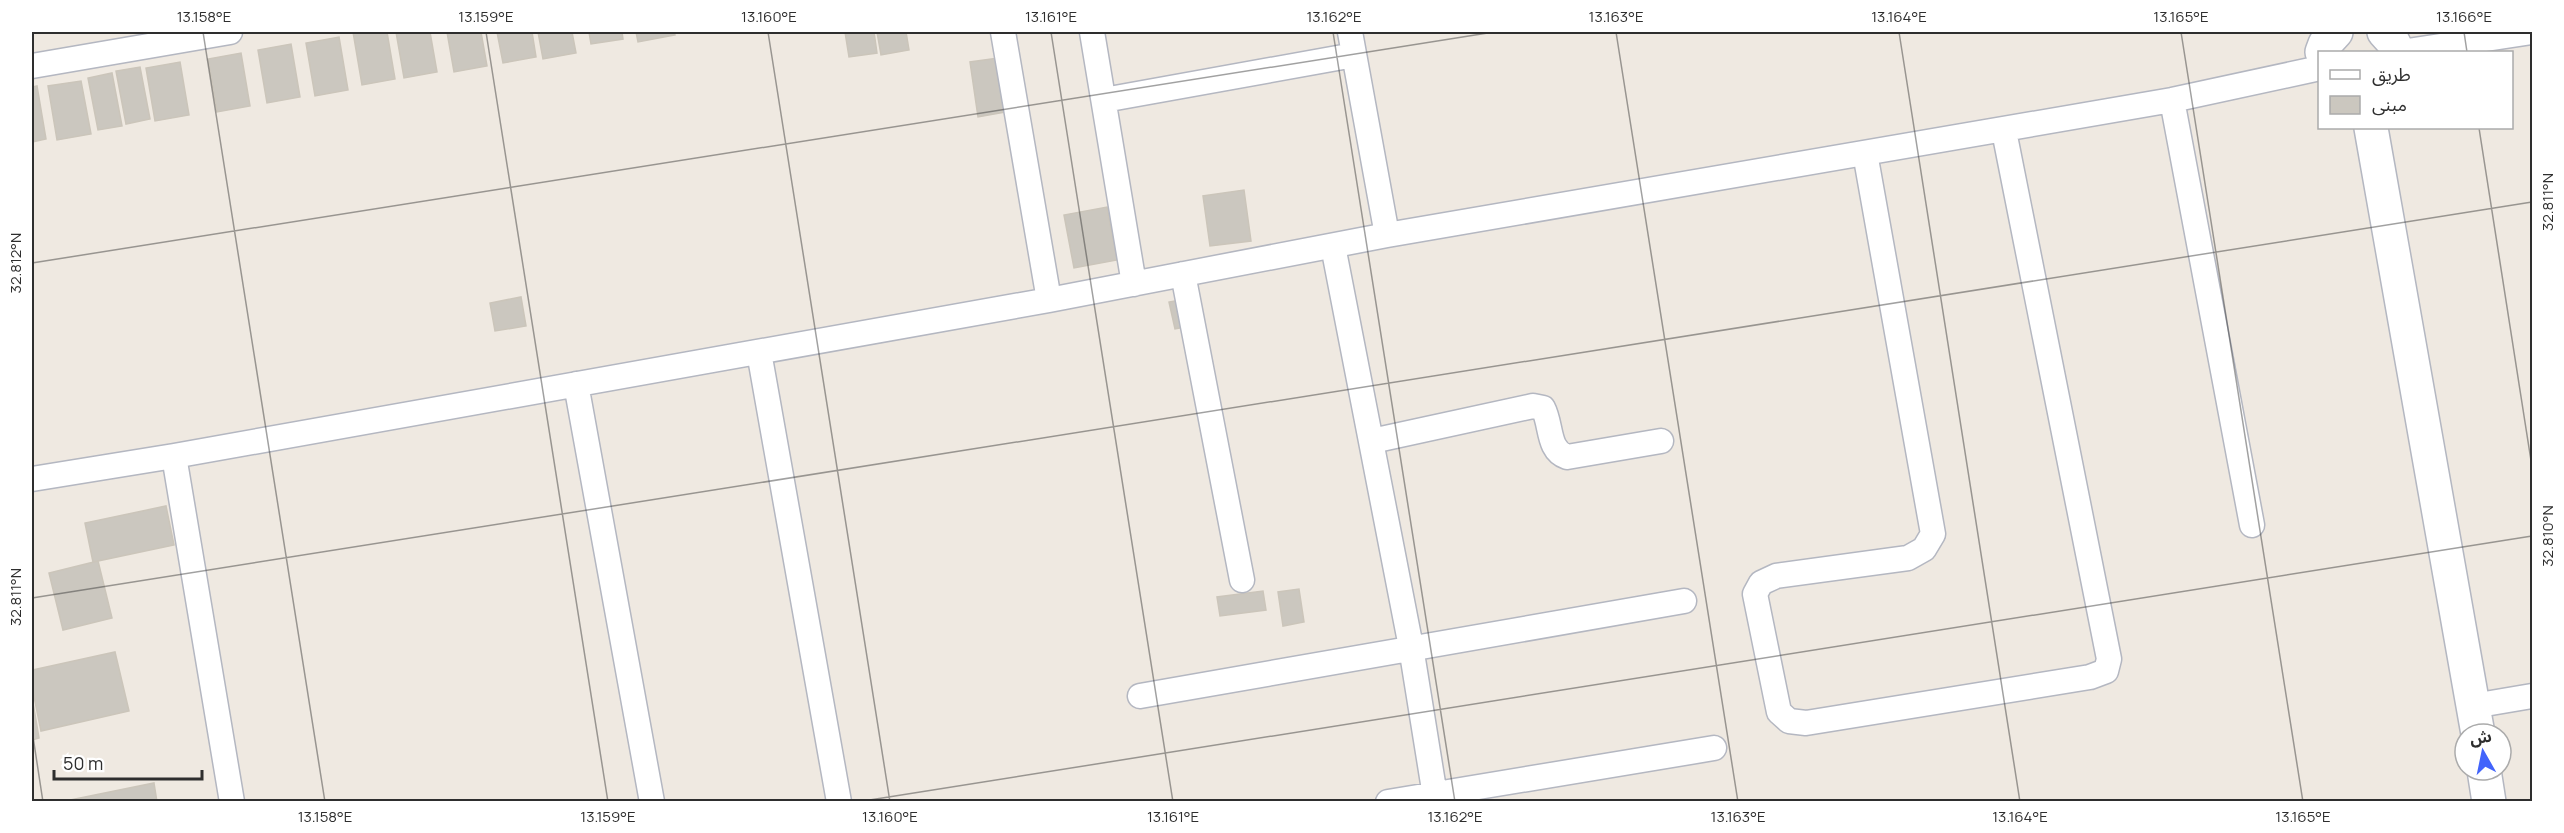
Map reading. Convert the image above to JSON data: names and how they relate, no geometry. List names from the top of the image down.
{
  "legend": ["طريق", "مبنى"],
  "scale_bar": "50 m",
  "north": "top",
  "coordinates": [
    "13.158°E",
    "13.159°E",
    "13.160°E",
    "13.161°E",
    "13.162°E",
    "13.163°E",
    "13.164°E",
    "13.165°E",
    "13.166°E",
    "32.811°N",
    "32.812°N",
    "32.810°N"
  ]
}
